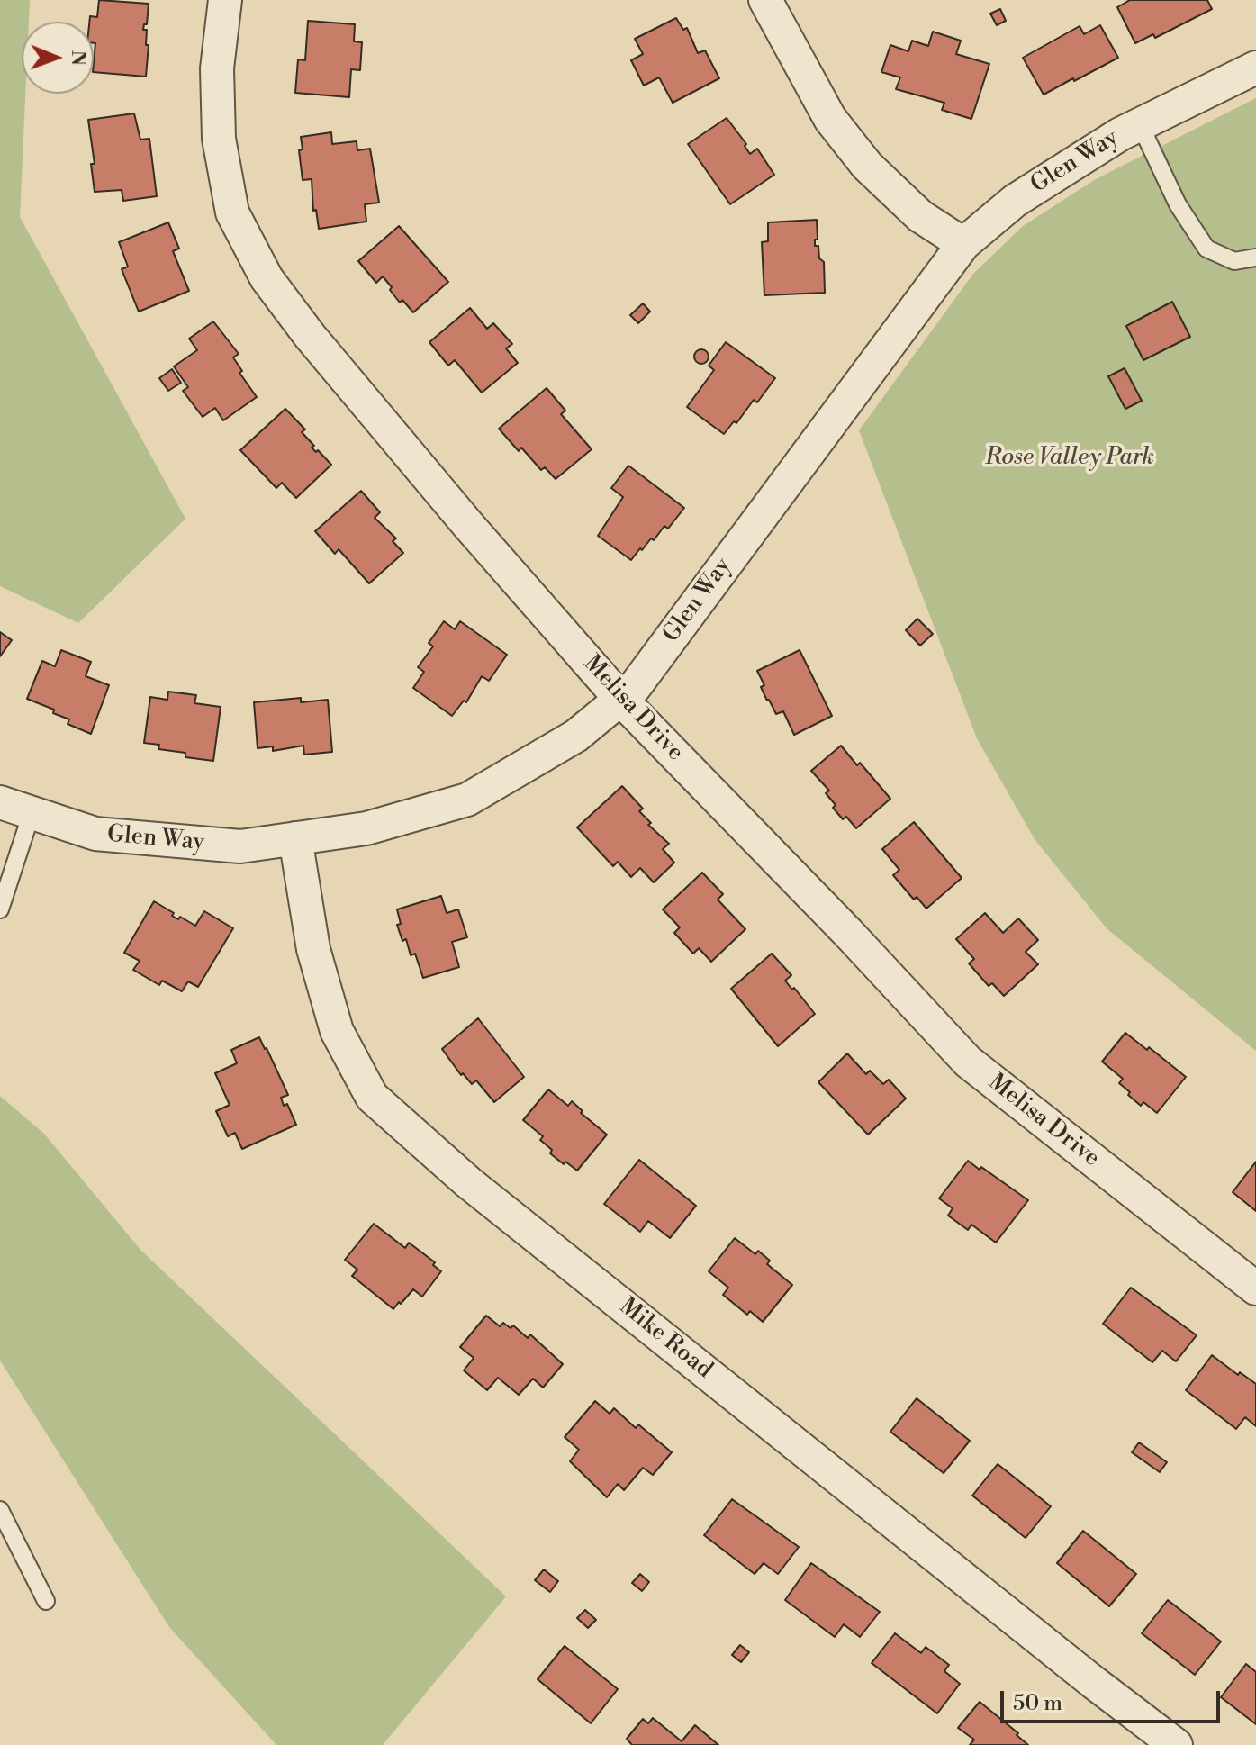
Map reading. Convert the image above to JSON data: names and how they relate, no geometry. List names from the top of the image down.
{
  "streets": {
    "street": ["Glen Way", "Melisa Drive", "Mike Road"]
  },
  "crossings": [
    ["Glen Way", "Melisa Drive"],
    ["Glen Way", "Mike Road"]
  ],
  "parks": ["Rose Valley Park"],
  "scale_bar": "50 m",
  "north": "right"
}
